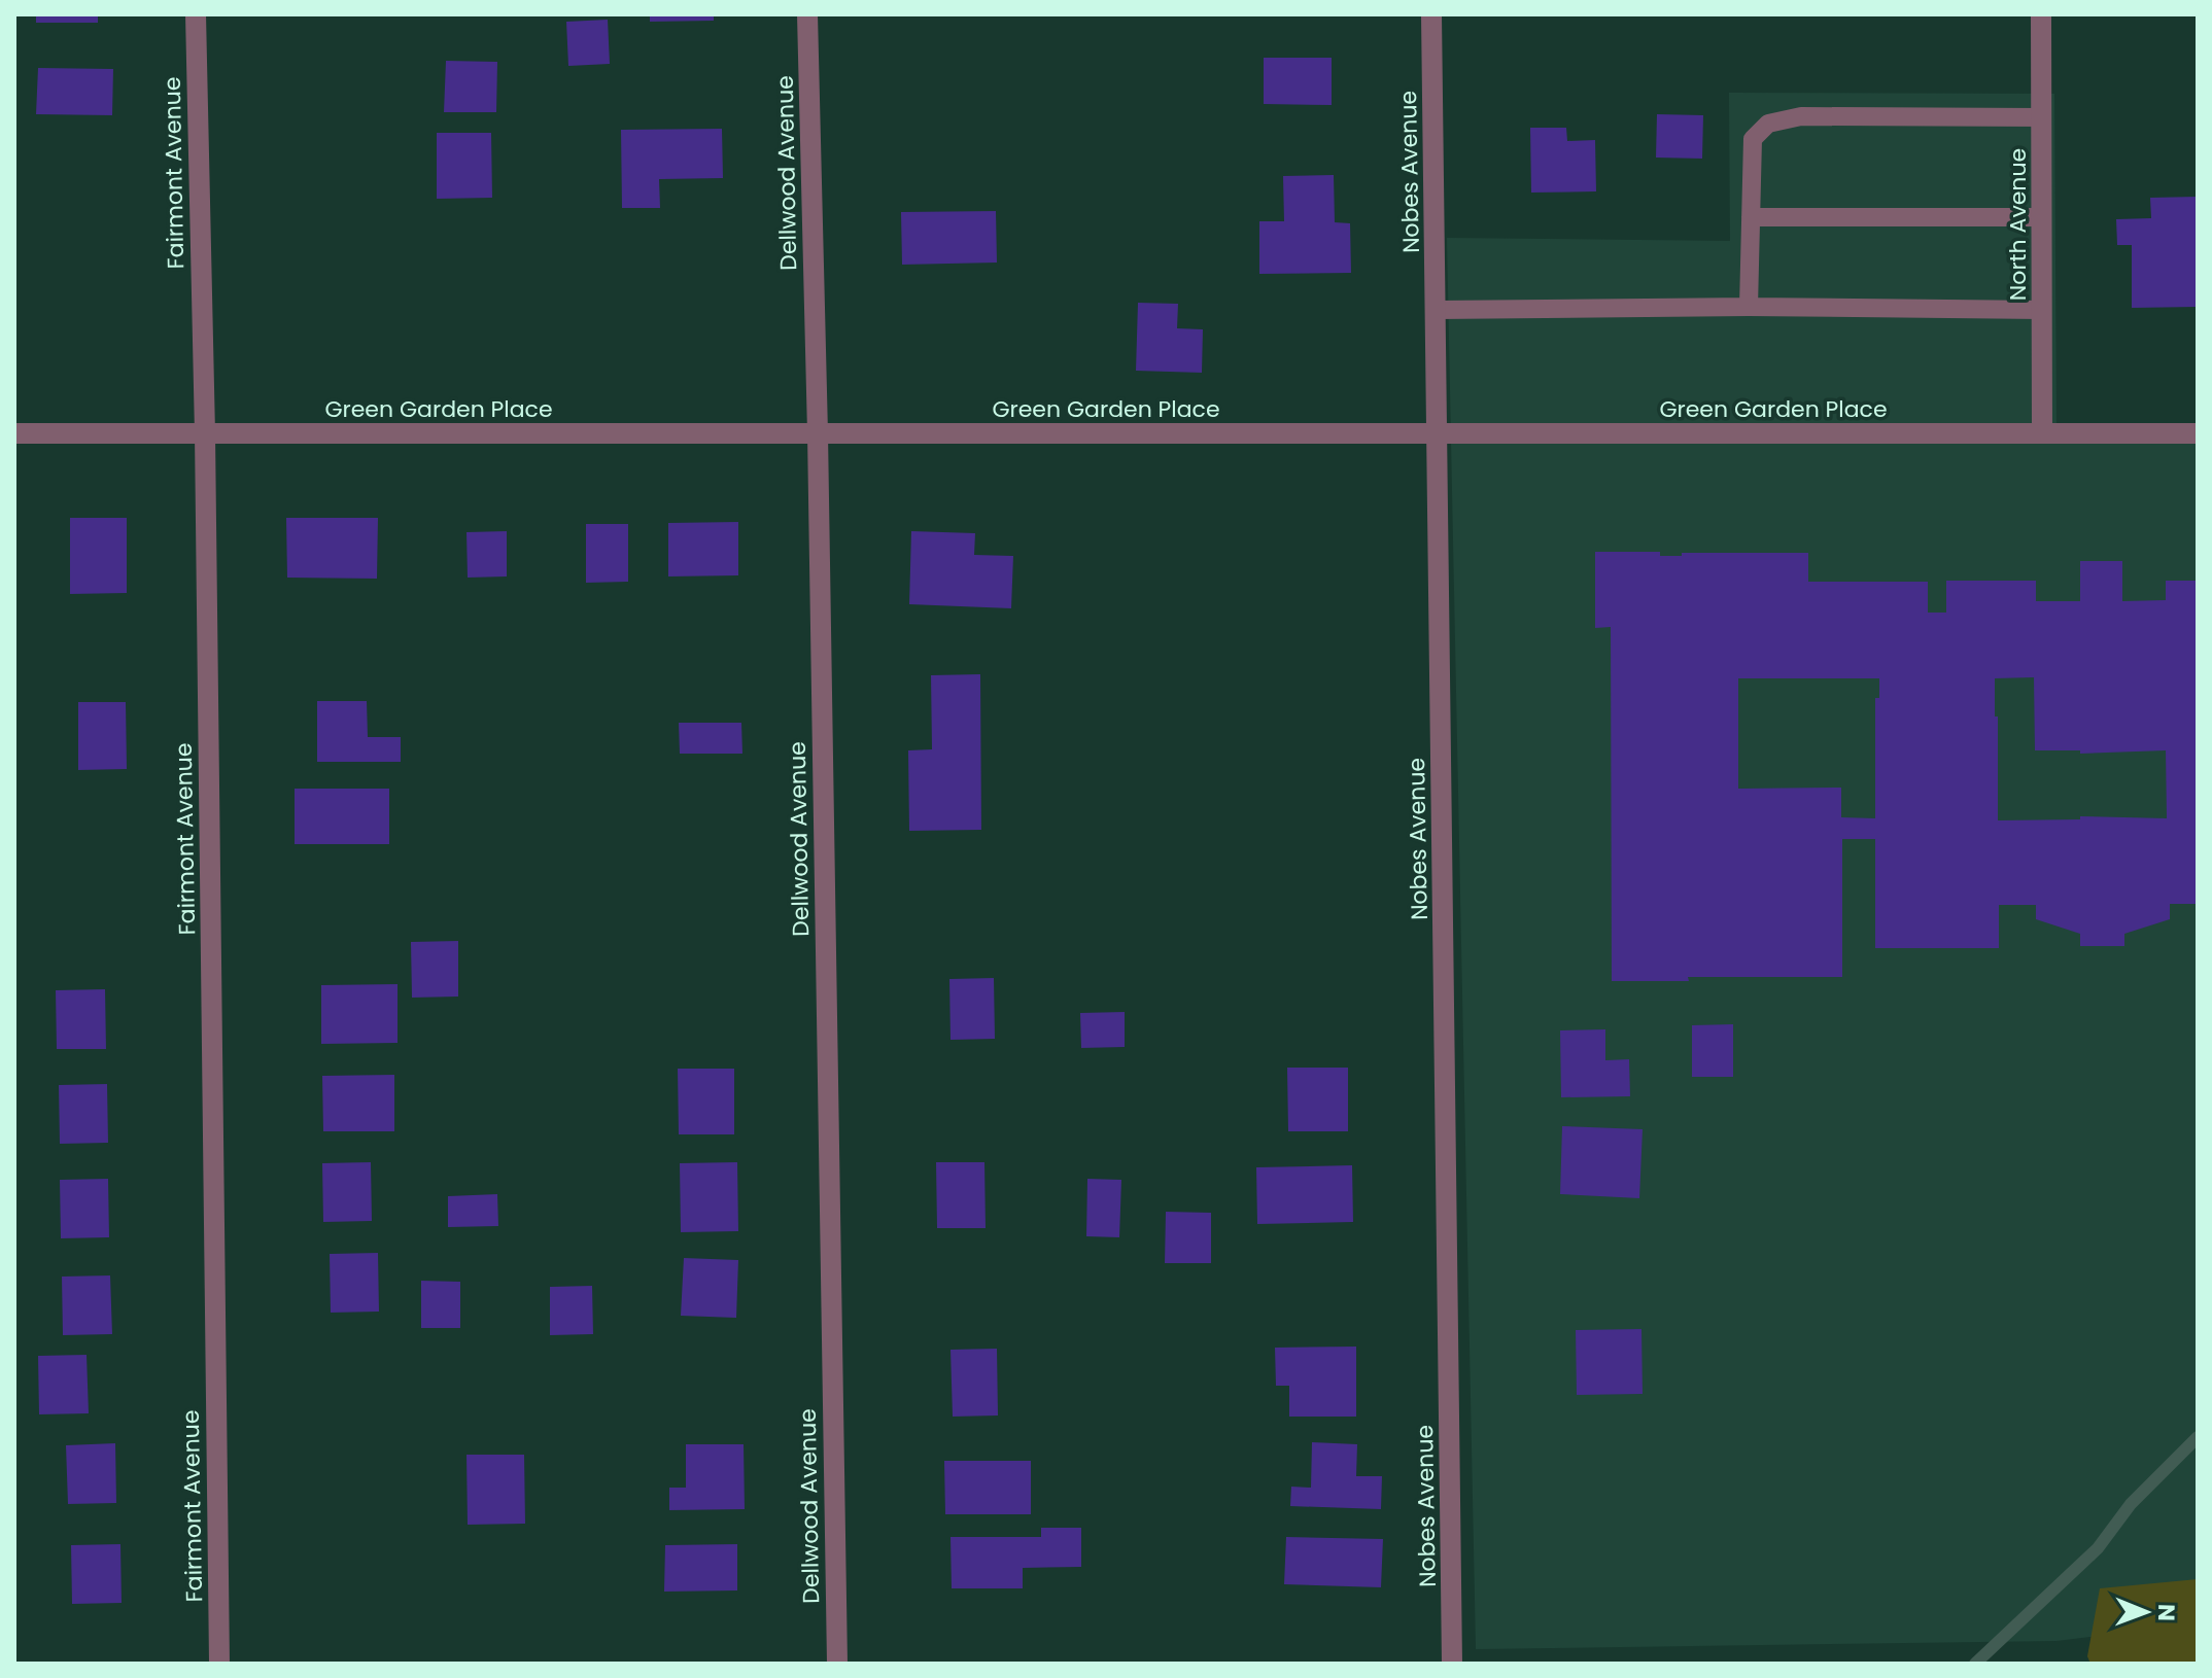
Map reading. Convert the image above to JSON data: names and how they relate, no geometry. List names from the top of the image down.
{
  "streets": {
    "street": [
      "Nobes Avenue",
      "Fairmont Avenue",
      "Dellwood Avenue",
      "North Avenue",
      "Green Garden Place"
    ]
  },
  "crossings": [
    ["Nobes Avenue", "Green Garden Place"],
    ["Fairmont Avenue", "Green Garden Place"],
    ["Dellwood Avenue", "Green Garden Place"],
    ["North Avenue", "Green Garden Place"]
  ],
  "north": "right"
}
